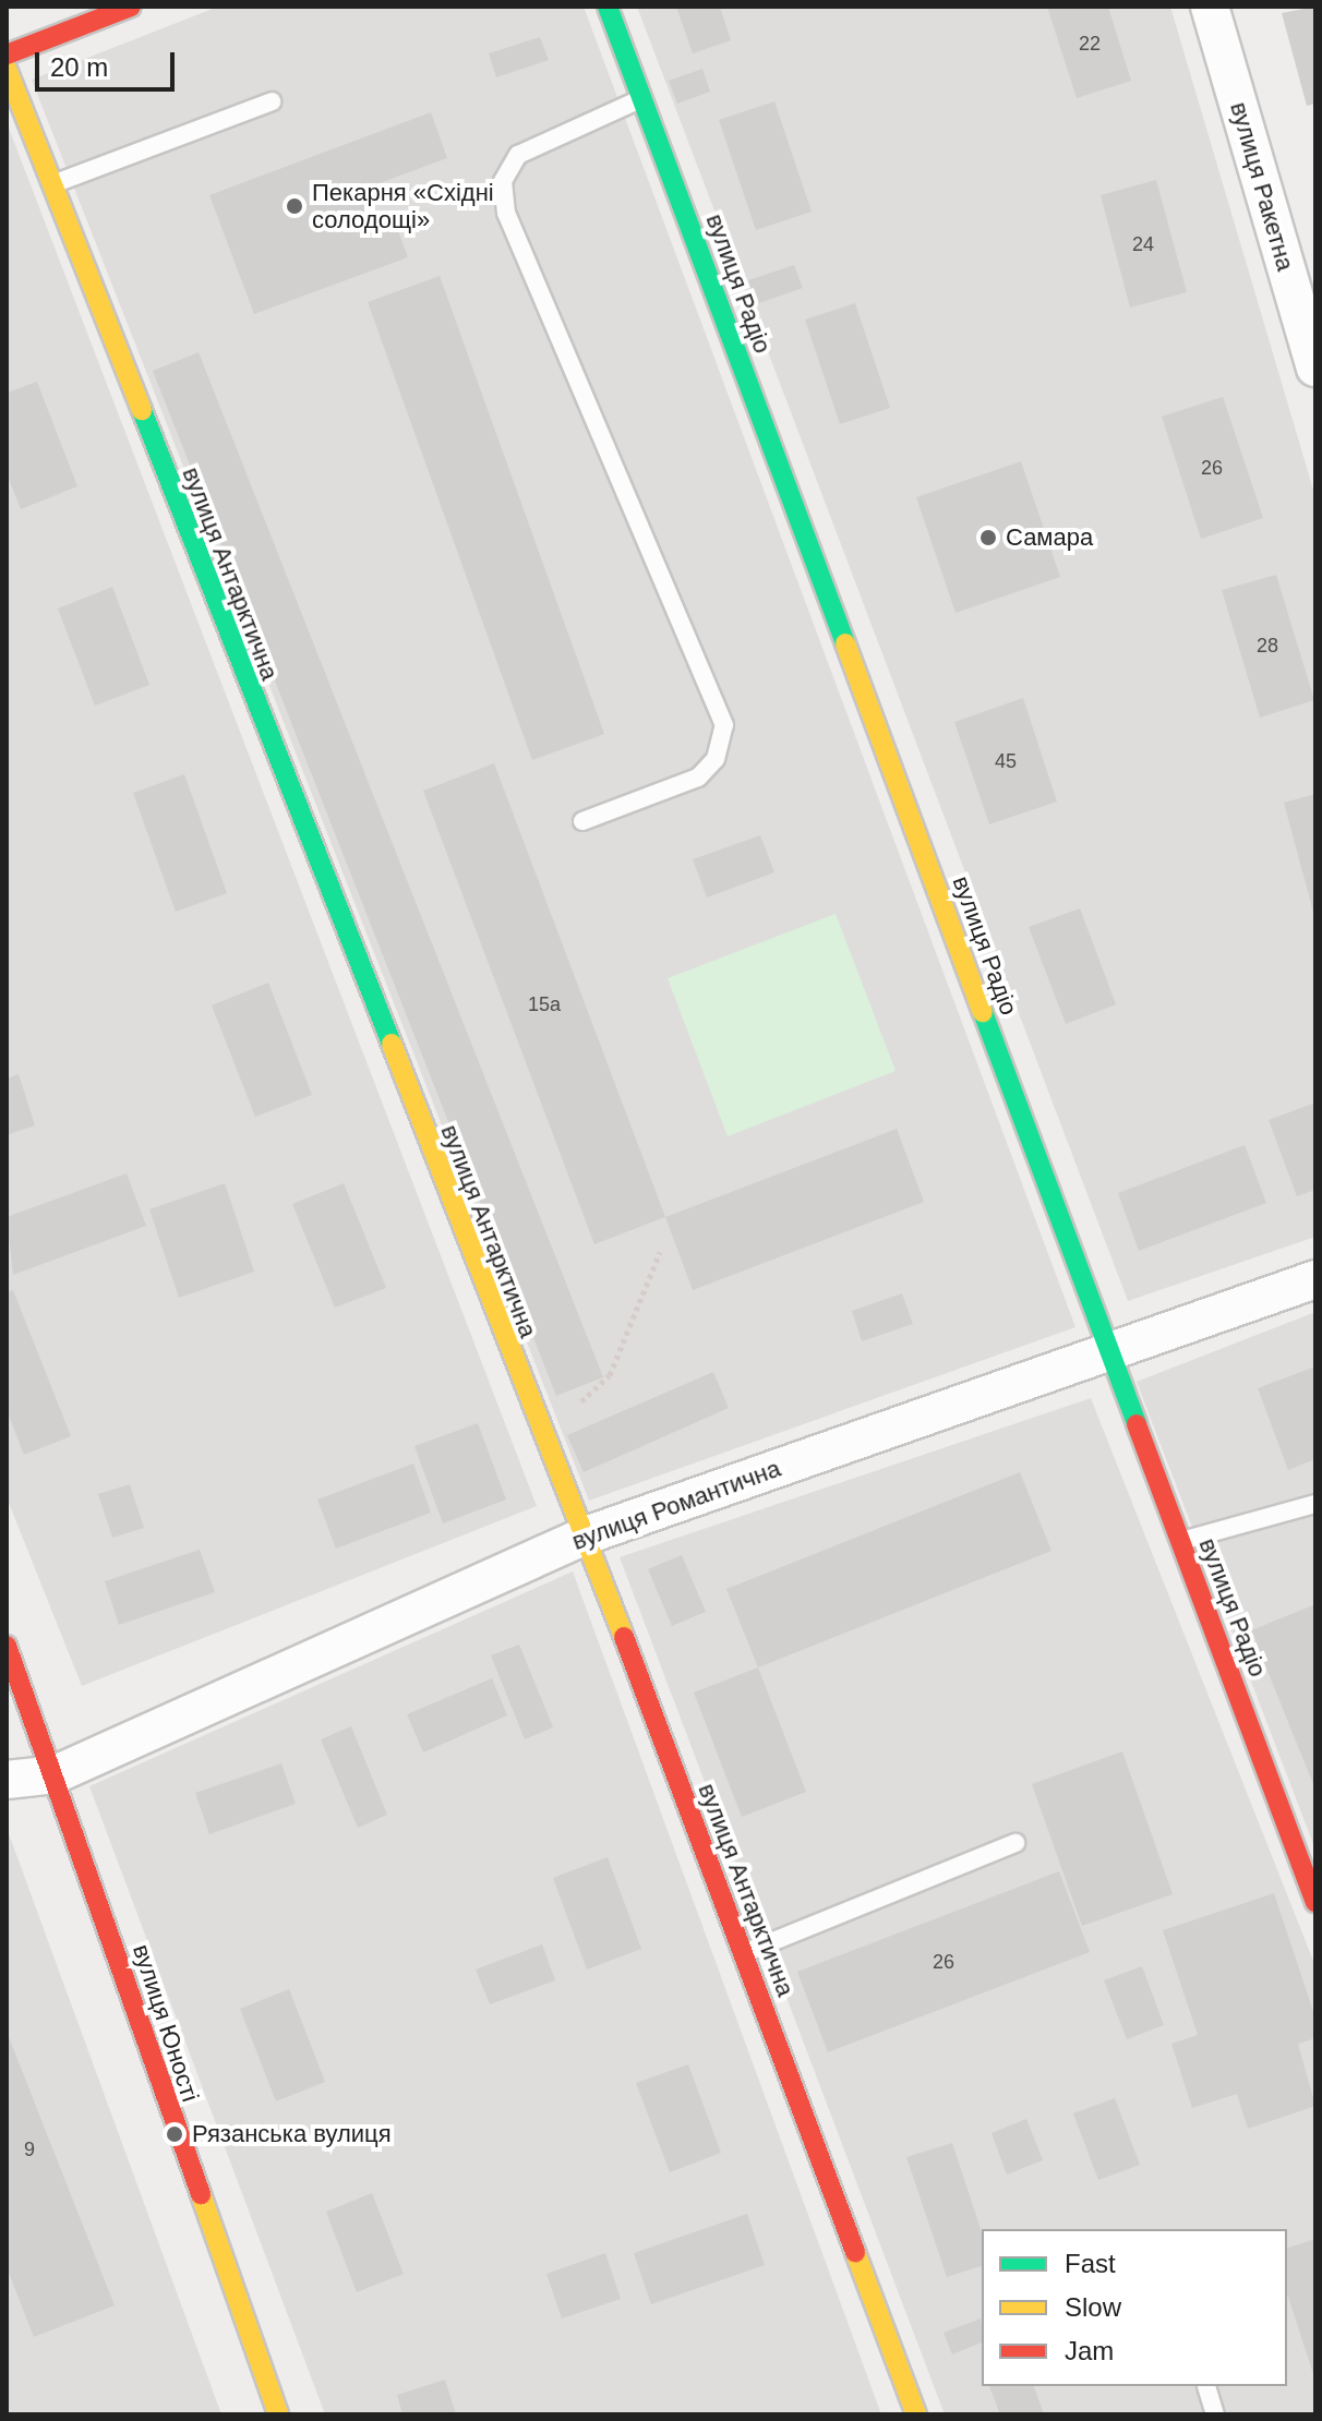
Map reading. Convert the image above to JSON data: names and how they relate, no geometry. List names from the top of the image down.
{
  "streets": {
    "street": [
      "вулиця Ракетна",
      "вулиця Радіо",
      "вулиця Антарктична",
      "вулиця Романтична",
      "вулиця Юності"
    ]
  },
  "crossings": [
    ["вулиця Радіо", "вулиця Романтична"],
    ["вулиця Антарктична", "вулиця Романтична"],
    ["вулиця Романтична", "вулиця Юності"]
  ],
  "places": ["Пекарня «Східні солодощі»", "Самара", "Рязанська вулиця"],
  "house_numbers": [
    "22",
    "24",
    "26",
    "28",
    "45",
    "15а",
    "26",
    "9"
  ],
  "legend": ["Fast", "Slow", "Jam"],
  "scale_bar": "20 m"
}
